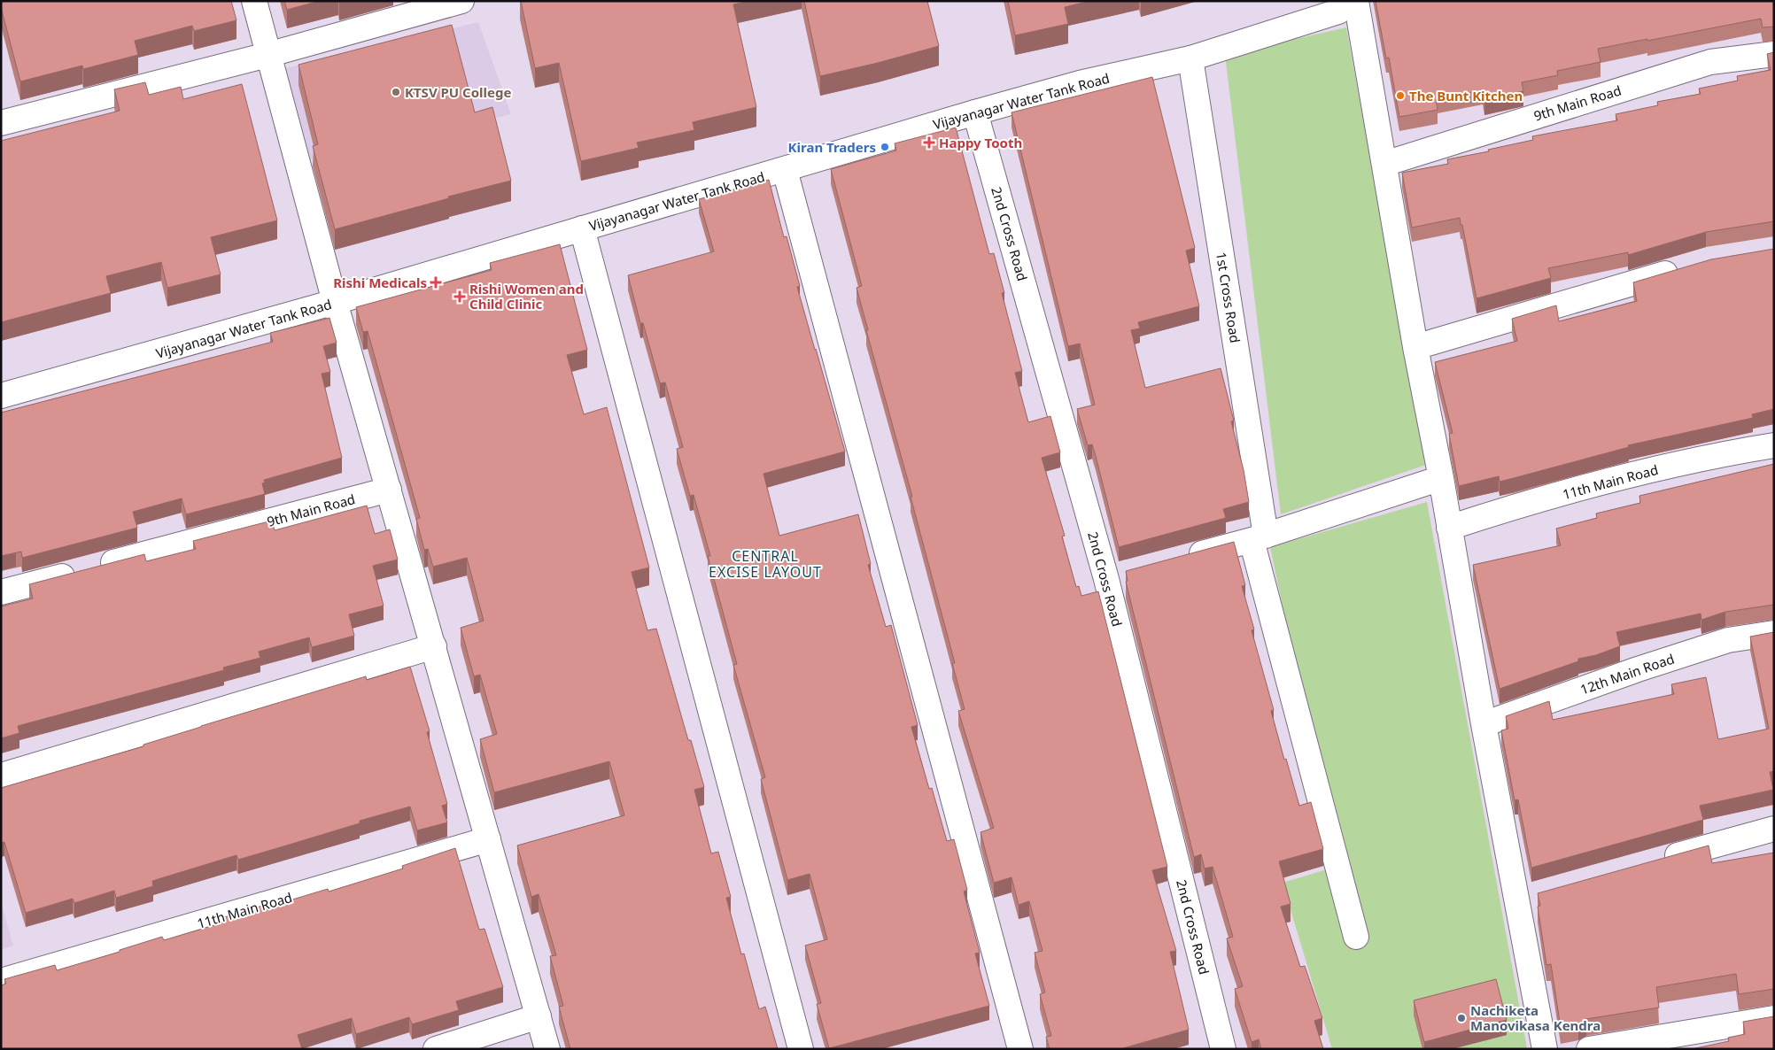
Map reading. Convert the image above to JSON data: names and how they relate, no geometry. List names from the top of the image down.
{
  "streets": {
    "street": [
      "Vijayanagar Water Tank Road",
      "9th Main Road",
      "2nd Cross Road",
      "1st Cross Road",
      "11th Main Road",
      "12th Main Road"
    ]
  },
  "crossings": [
    ["Vijayanagar Water Tank Road", "2nd Cross Road"],
    ["Vijayanagar Water Tank Road", "1st Cross Road"]
  ],
  "districts": ["CENTRAL EXCISE LAYOUT"],
  "places": {
    "other": [
      "KTSV PU College",
      "The Bunt Kitchen",
      "Kiran Traders",
      "Nachiketa Manovikasa Kendra"
    ],
    "health": ["Happy Tooth", "Rishi Medicals", "Rishi Women and Child Clinic"]
  }
}
